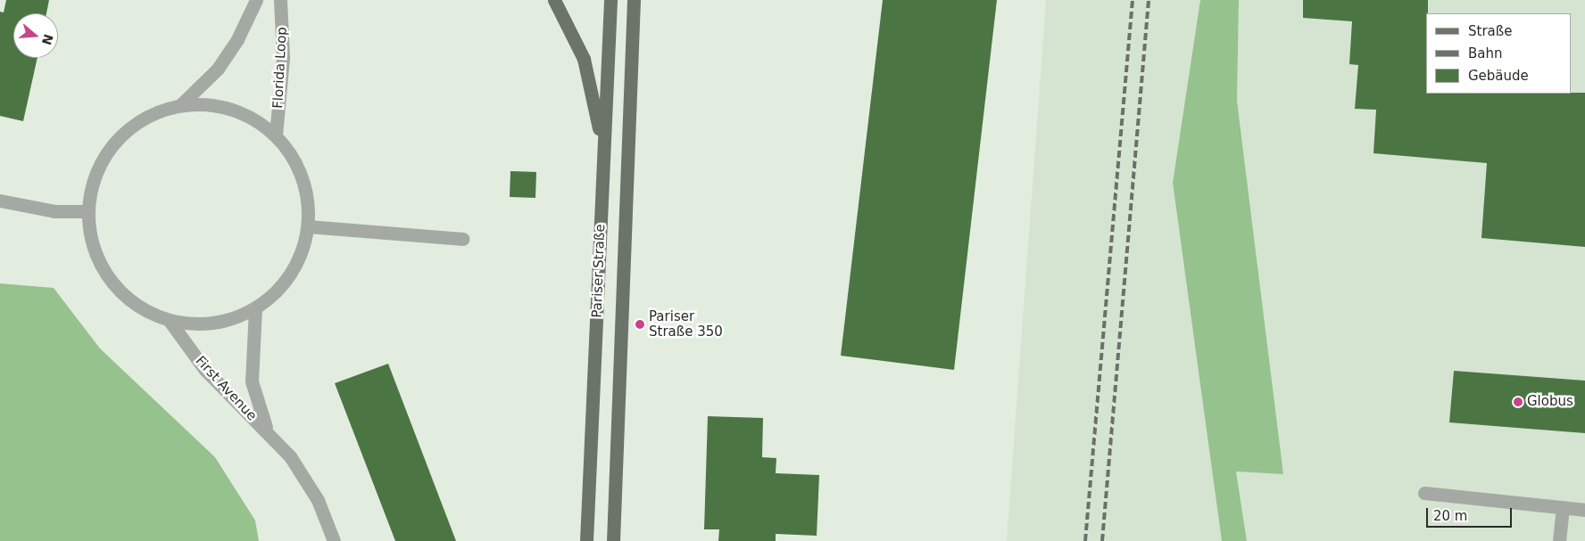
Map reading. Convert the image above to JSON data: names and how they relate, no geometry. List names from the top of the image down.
{
  "streets": {
    "main road": ["Pariser Straße"],
    "street": ["Florida Loop", "First Avenue"]
  },
  "places": ["Pariser Straße 350", "Globus"],
  "legend": ["Straße", "Bahn", "Gebäude"],
  "scale_bar": "20 m",
  "north": "right"
}
